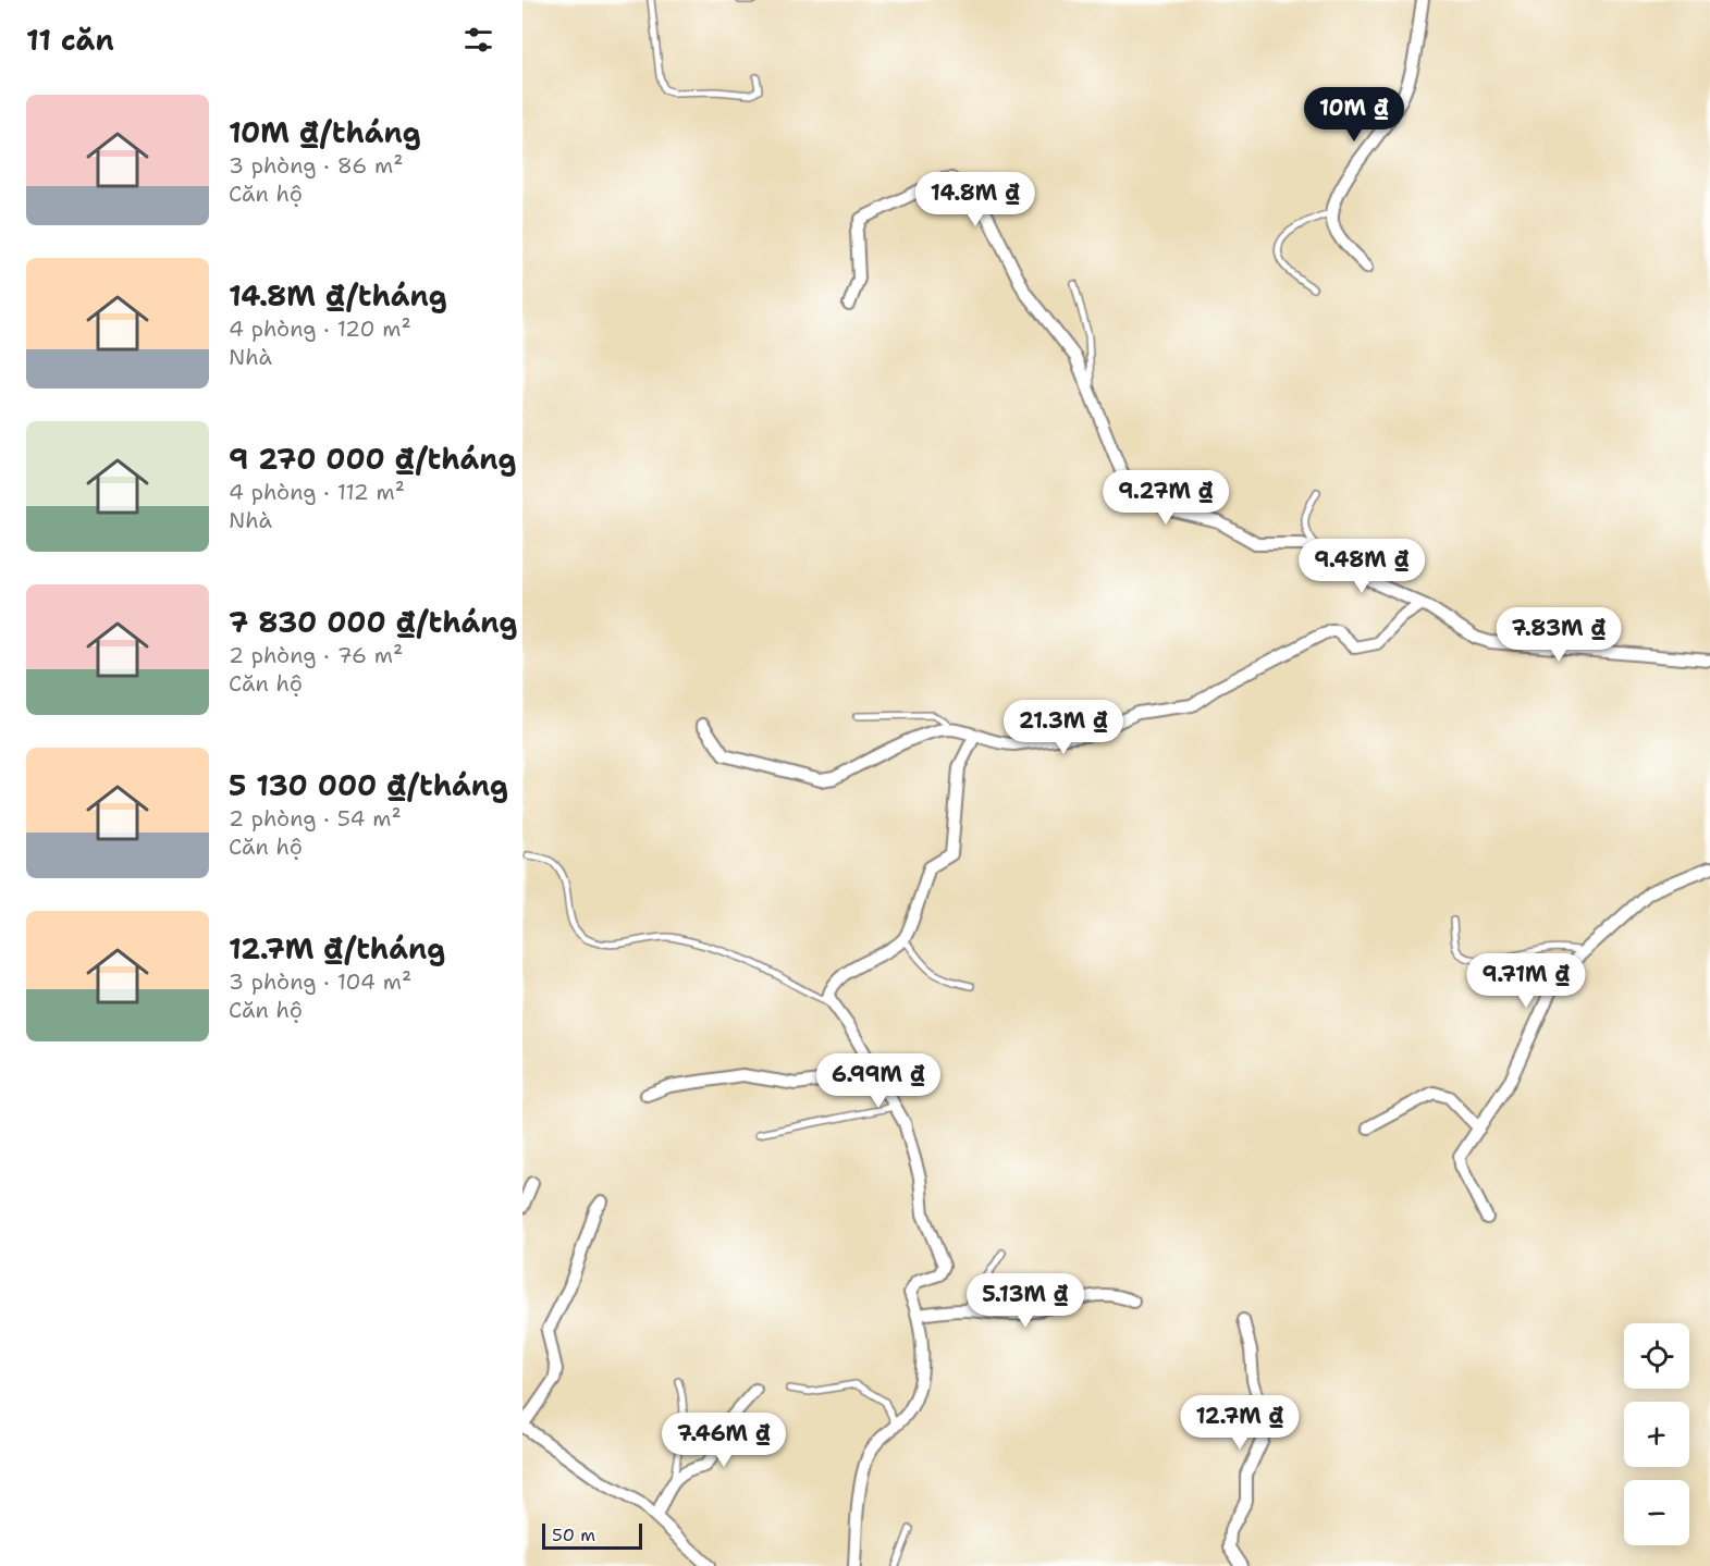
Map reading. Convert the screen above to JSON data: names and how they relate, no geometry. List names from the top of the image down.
{
  "scale_bar": "50 m",
  "page": {
    "heading": "11 căn",
    "list": [
      {
        "name": "10M ₫/tháng",
        "note": "3 phòng · 86 m² · Căn hộ"
      },
      {
        "name": "14.8M ₫/tháng",
        "note": "4 phòng · 120 m² · Nhà"
      },
      {
        "name": "9 270 000 ₫/tháng",
        "note": "4 phòng · 112 m² · Nhà"
      },
      {
        "name": "7 830 000 ₫/tháng",
        "note": "2 phòng · 76 m² · Căn hộ"
      },
      {
        "name": "5 130 000 ₫/tháng",
        "note": "2 phòng · 54 m² · Căn hộ"
      },
      {
        "name": "12.7M ₫/tháng",
        "note": "3 phòng · 104 m² · Căn hộ"
      }
    ],
    "price": [
      "10M ₫",
      "14.8M ₫",
      "9.27M ₫",
      "9.48M ₫",
      "7.83M ₫",
      "21.3M ₫",
      "9.71M ₫",
      "6.99M ₫",
      "5.13M ₫",
      "12.7M ₫",
      "7.46M ₫"
    ],
    "map_buttons": ["+", "−"],
    "scale": "50 m"
  }
}
